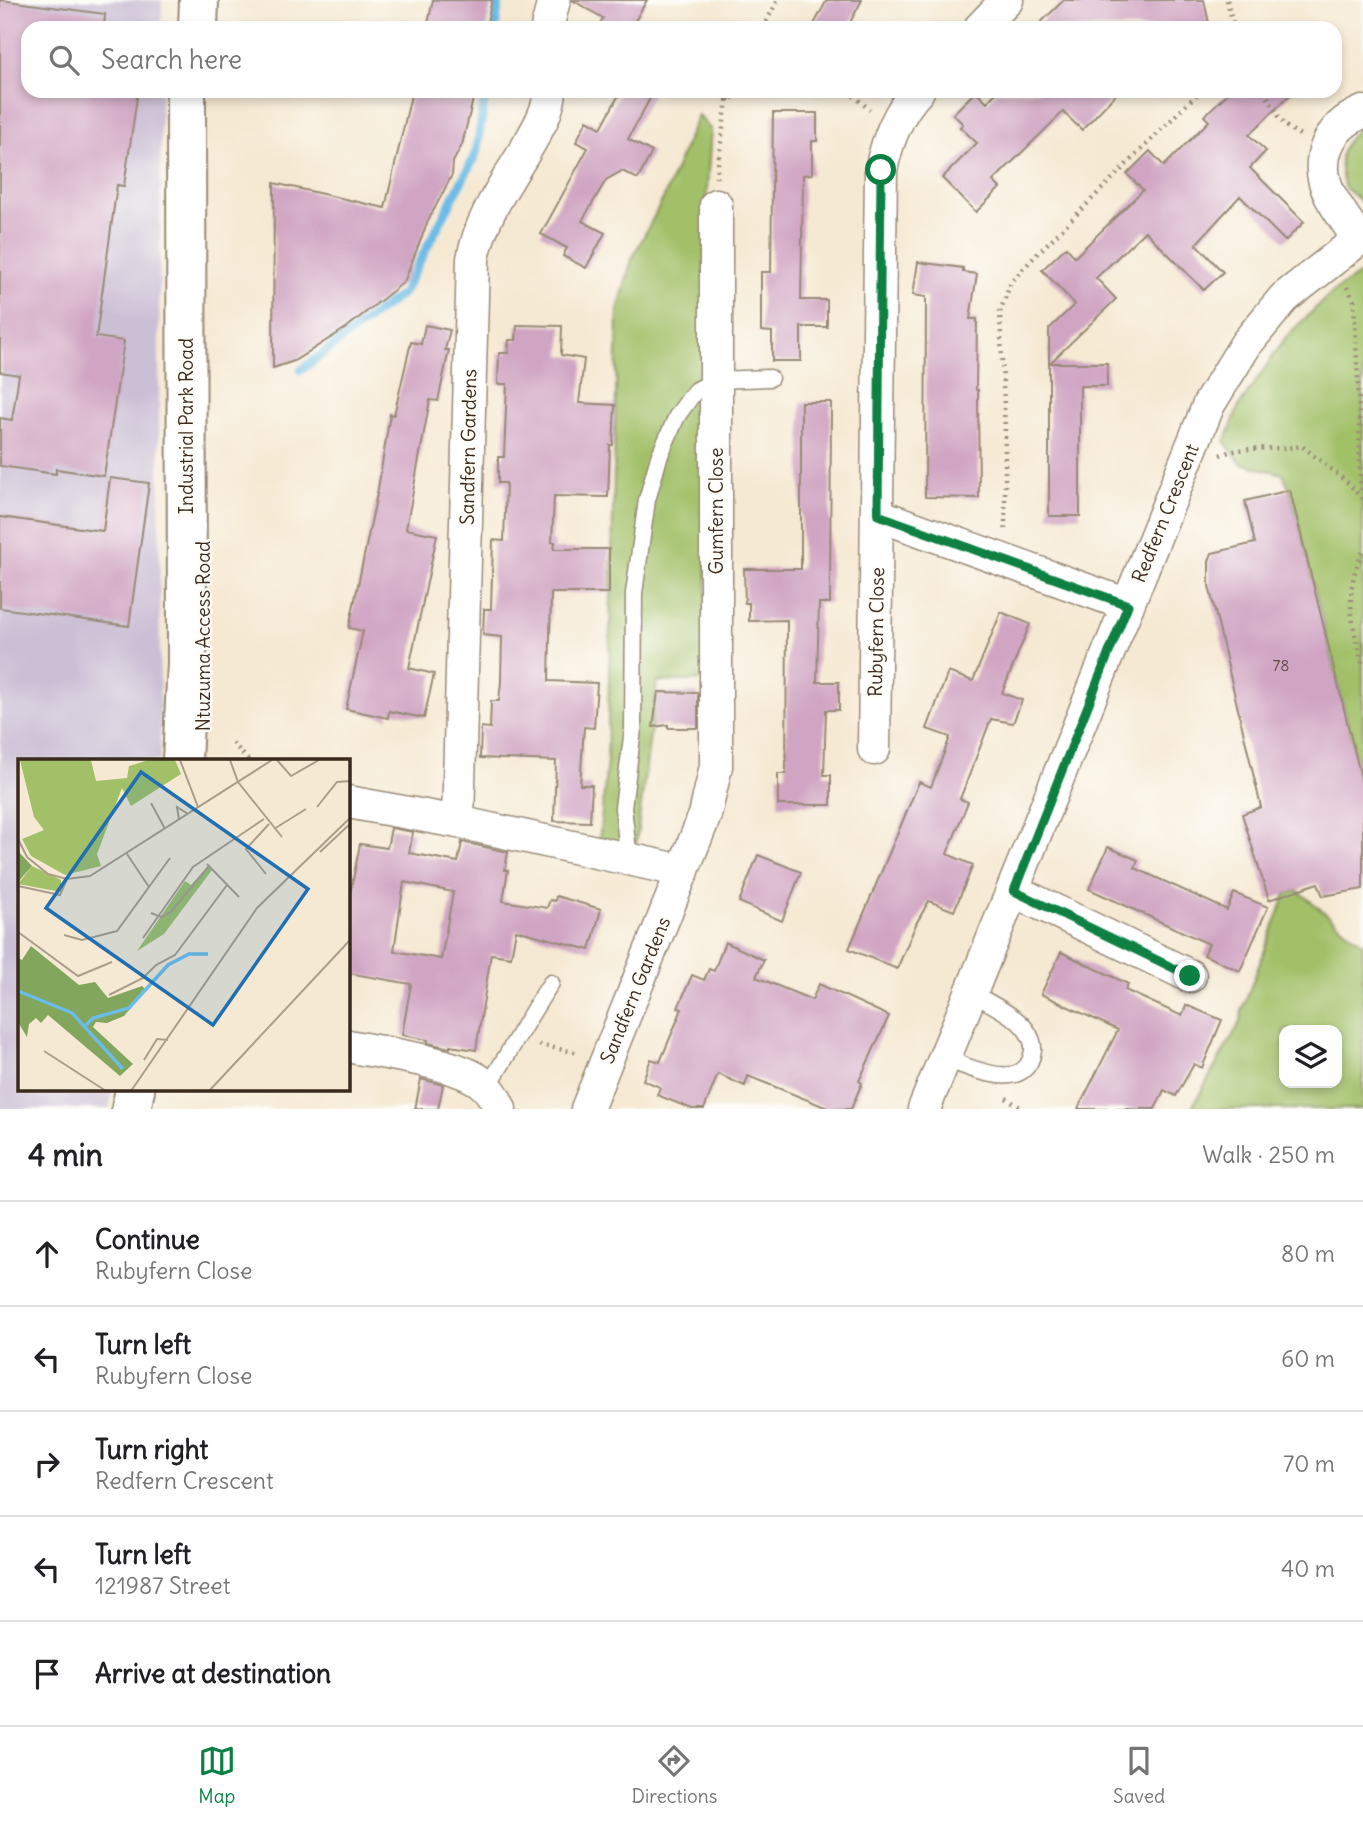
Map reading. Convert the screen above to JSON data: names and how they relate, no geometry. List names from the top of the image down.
{
  "streets": {
    "street": [
      "Industrial Park Road",
      "Sandfern Gardens",
      "Gumfern Close",
      "Redfern Crescent",
      "Rubyfern Close",
      "Ntuzuma Access Road"
    ]
  },
  "crossings": [
    ["Sandfern Gardens", "Gumfern Close"]
  ],
  "house_numbers": ["78"],
  "page": {
    "search": "Search here",
    "heading": ["4 min", "Walk · 250 m"],
    "list": [
      ["Continue", "Rubyfern Close", "80 m"],
      ["Turn left", "Rubyfern Close", "60 m"],
      ["Turn right", "Redfern Crescent", "70 m"],
      ["Turn left", "121987 Street", "40 m"],
      "Arrive at destination"
    ],
    "nav": ["Map", "Directions", "Saved"]
  }
}
